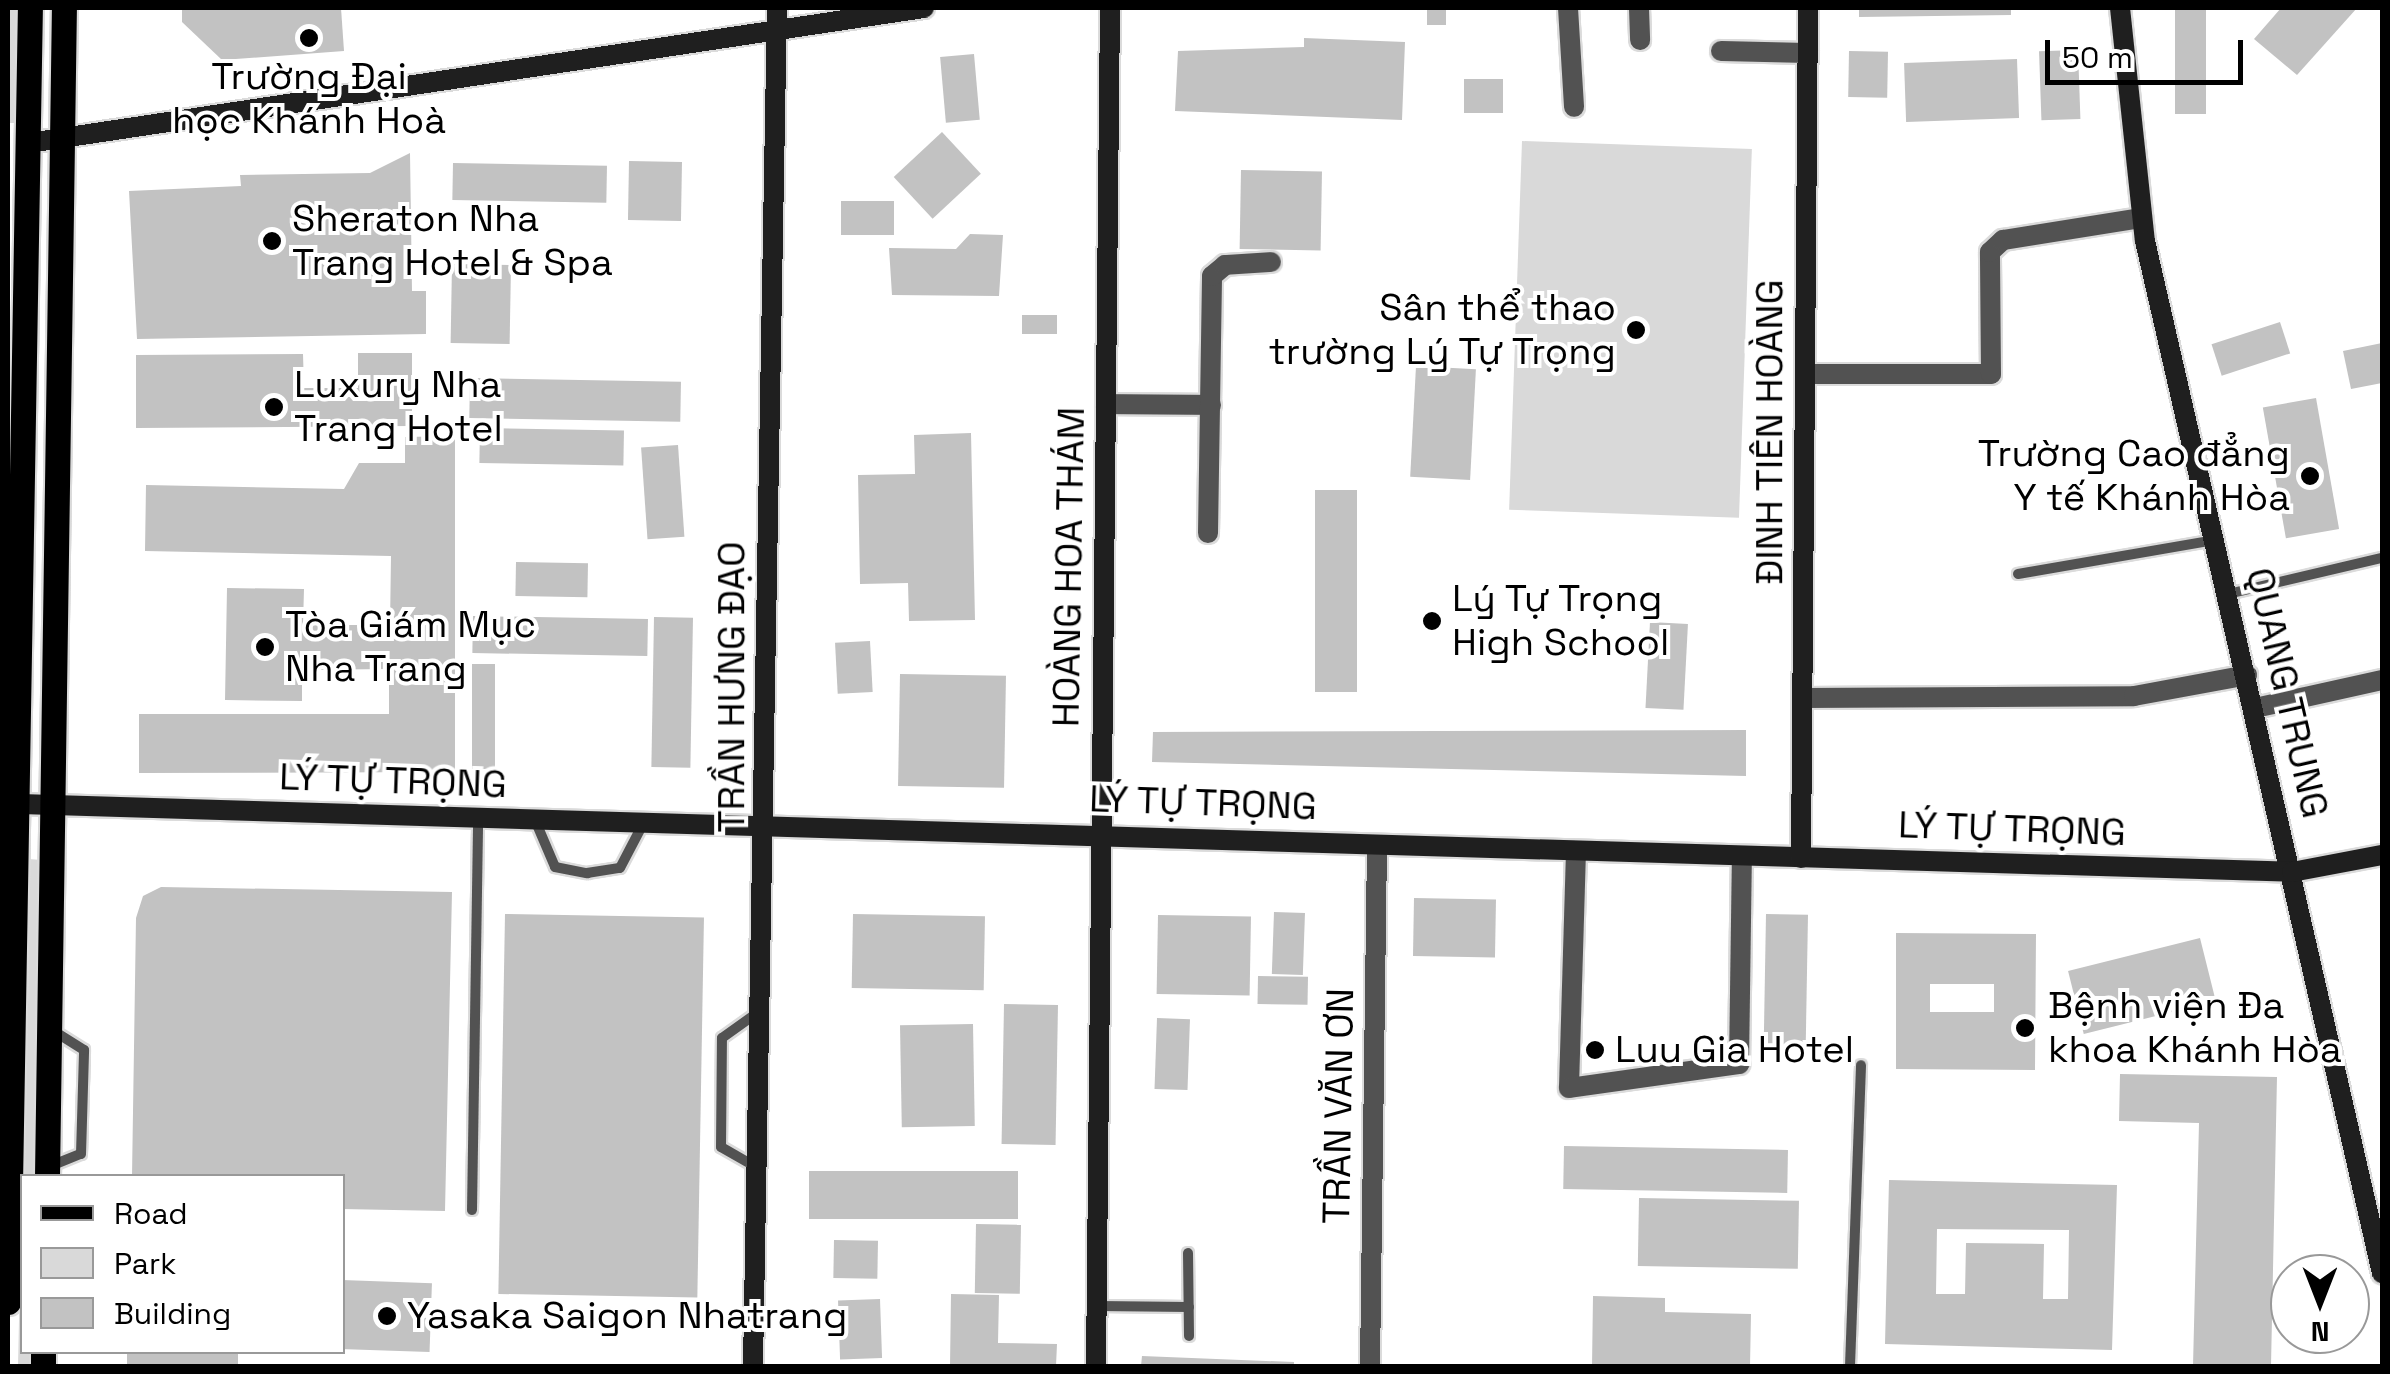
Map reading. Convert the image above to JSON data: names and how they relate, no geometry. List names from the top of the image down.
{
  "streets": {
    "street": [
      "ĐINH TIÊN HOÀNG",
      "HOÀNG HOA THÁM",
      "TRẦN HƯNG ĐẠO",
      "QUANG TRUNG",
      "LÝ TỰ TRỌNG",
      "TRẦN VĂN ƠN"
    ]
  },
  "crossings": [
    ["ĐINH TIÊN HOÀNG", "LÝ TỰ TRỌNG"],
    ["HOÀNG HOA THÁM", "LÝ TỰ TRỌNG"],
    ["TRẦN HƯNG ĐẠO", "LÝ TỰ TRỌNG"],
    ["QUANG TRUNG", "LÝ TỰ TRỌNG"],
    ["LÝ TỰ TRỌNG", "TRẦN VĂN ƠN"]
  ],
  "places": [
    "Trường Đại học Khánh Hoà",
    "Sheraton Nha Trang Hotel & Spa",
    "Sân thể thao trường Lý Tự Trọng",
    "Luxury Nha Trang Hotel",
    "Trường Cao đẳng Y tế Khánh Hòa",
    "Lý Tự Trọng High School",
    "Tòa Giám Mục Nha Trang",
    "Bệnh viện Đa khoa Khánh Hòa",
    "Luu Gia Hotel",
    "Yasaka Saigon Nhatrang"
  ],
  "legend": ["Road", "Park", "Building"],
  "scale_bar": "50 m",
  "north": "bottom"
}
